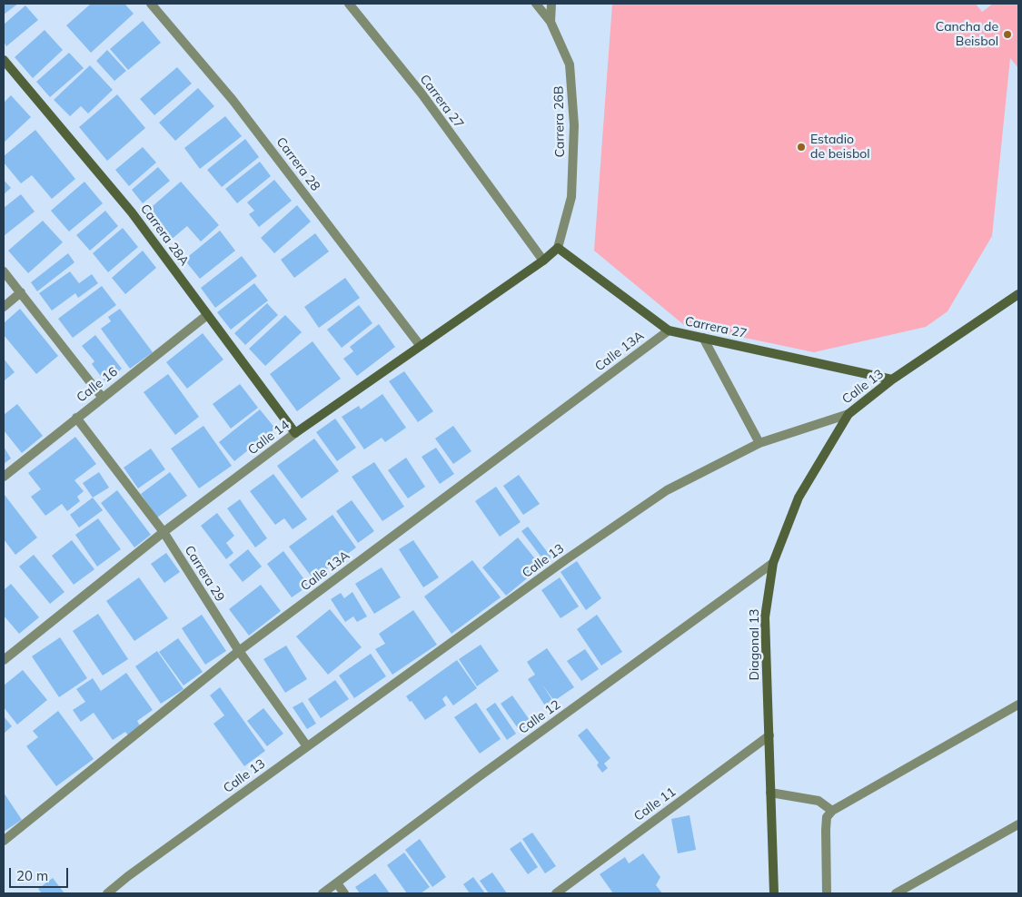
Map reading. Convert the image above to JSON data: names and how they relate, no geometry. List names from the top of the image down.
{
  "streets": {
    "street": [
      "Carrera 27",
      "Carrera 26B",
      "Carrera 28",
      "Carrera 28A",
      "Calle 13A",
      "Calle 16",
      "Calle 13",
      "Calle 14",
      "Carrera 29",
      "Diagonal 13",
      "Calle 12",
      "Calle 11"
    ]
  },
  "crossings": [
    ["Carrera 27", "Carrera 26B"],
    ["Carrera 27", "Calle 13A"],
    ["Carrera 27", "Calle 13"],
    ["Carrera 27", "Calle 14"],
    ["Carrera 26B", "Calle 14"],
    ["Carrera 28", "Calle 14"],
    ["Carrera 28A", "Calle 16"],
    ["Carrera 28A", "Calle 14"],
    ["Calle 13A", "Carrera 29"],
    ["Calle 16", "Carrera 29"],
    ["Calle 13", "Carrera 29"],
    ["Calle 13", "Diagonal 13"],
    ["Calle 14", "Carrera 29"],
    ["Diagonal 13", "Calle 12"],
    ["Diagonal 13", "Calle 11"]
  ],
  "places": ["Cancha de Beisbol", "Estadio de beisbol"],
  "scale_bar": "20 m"
}
